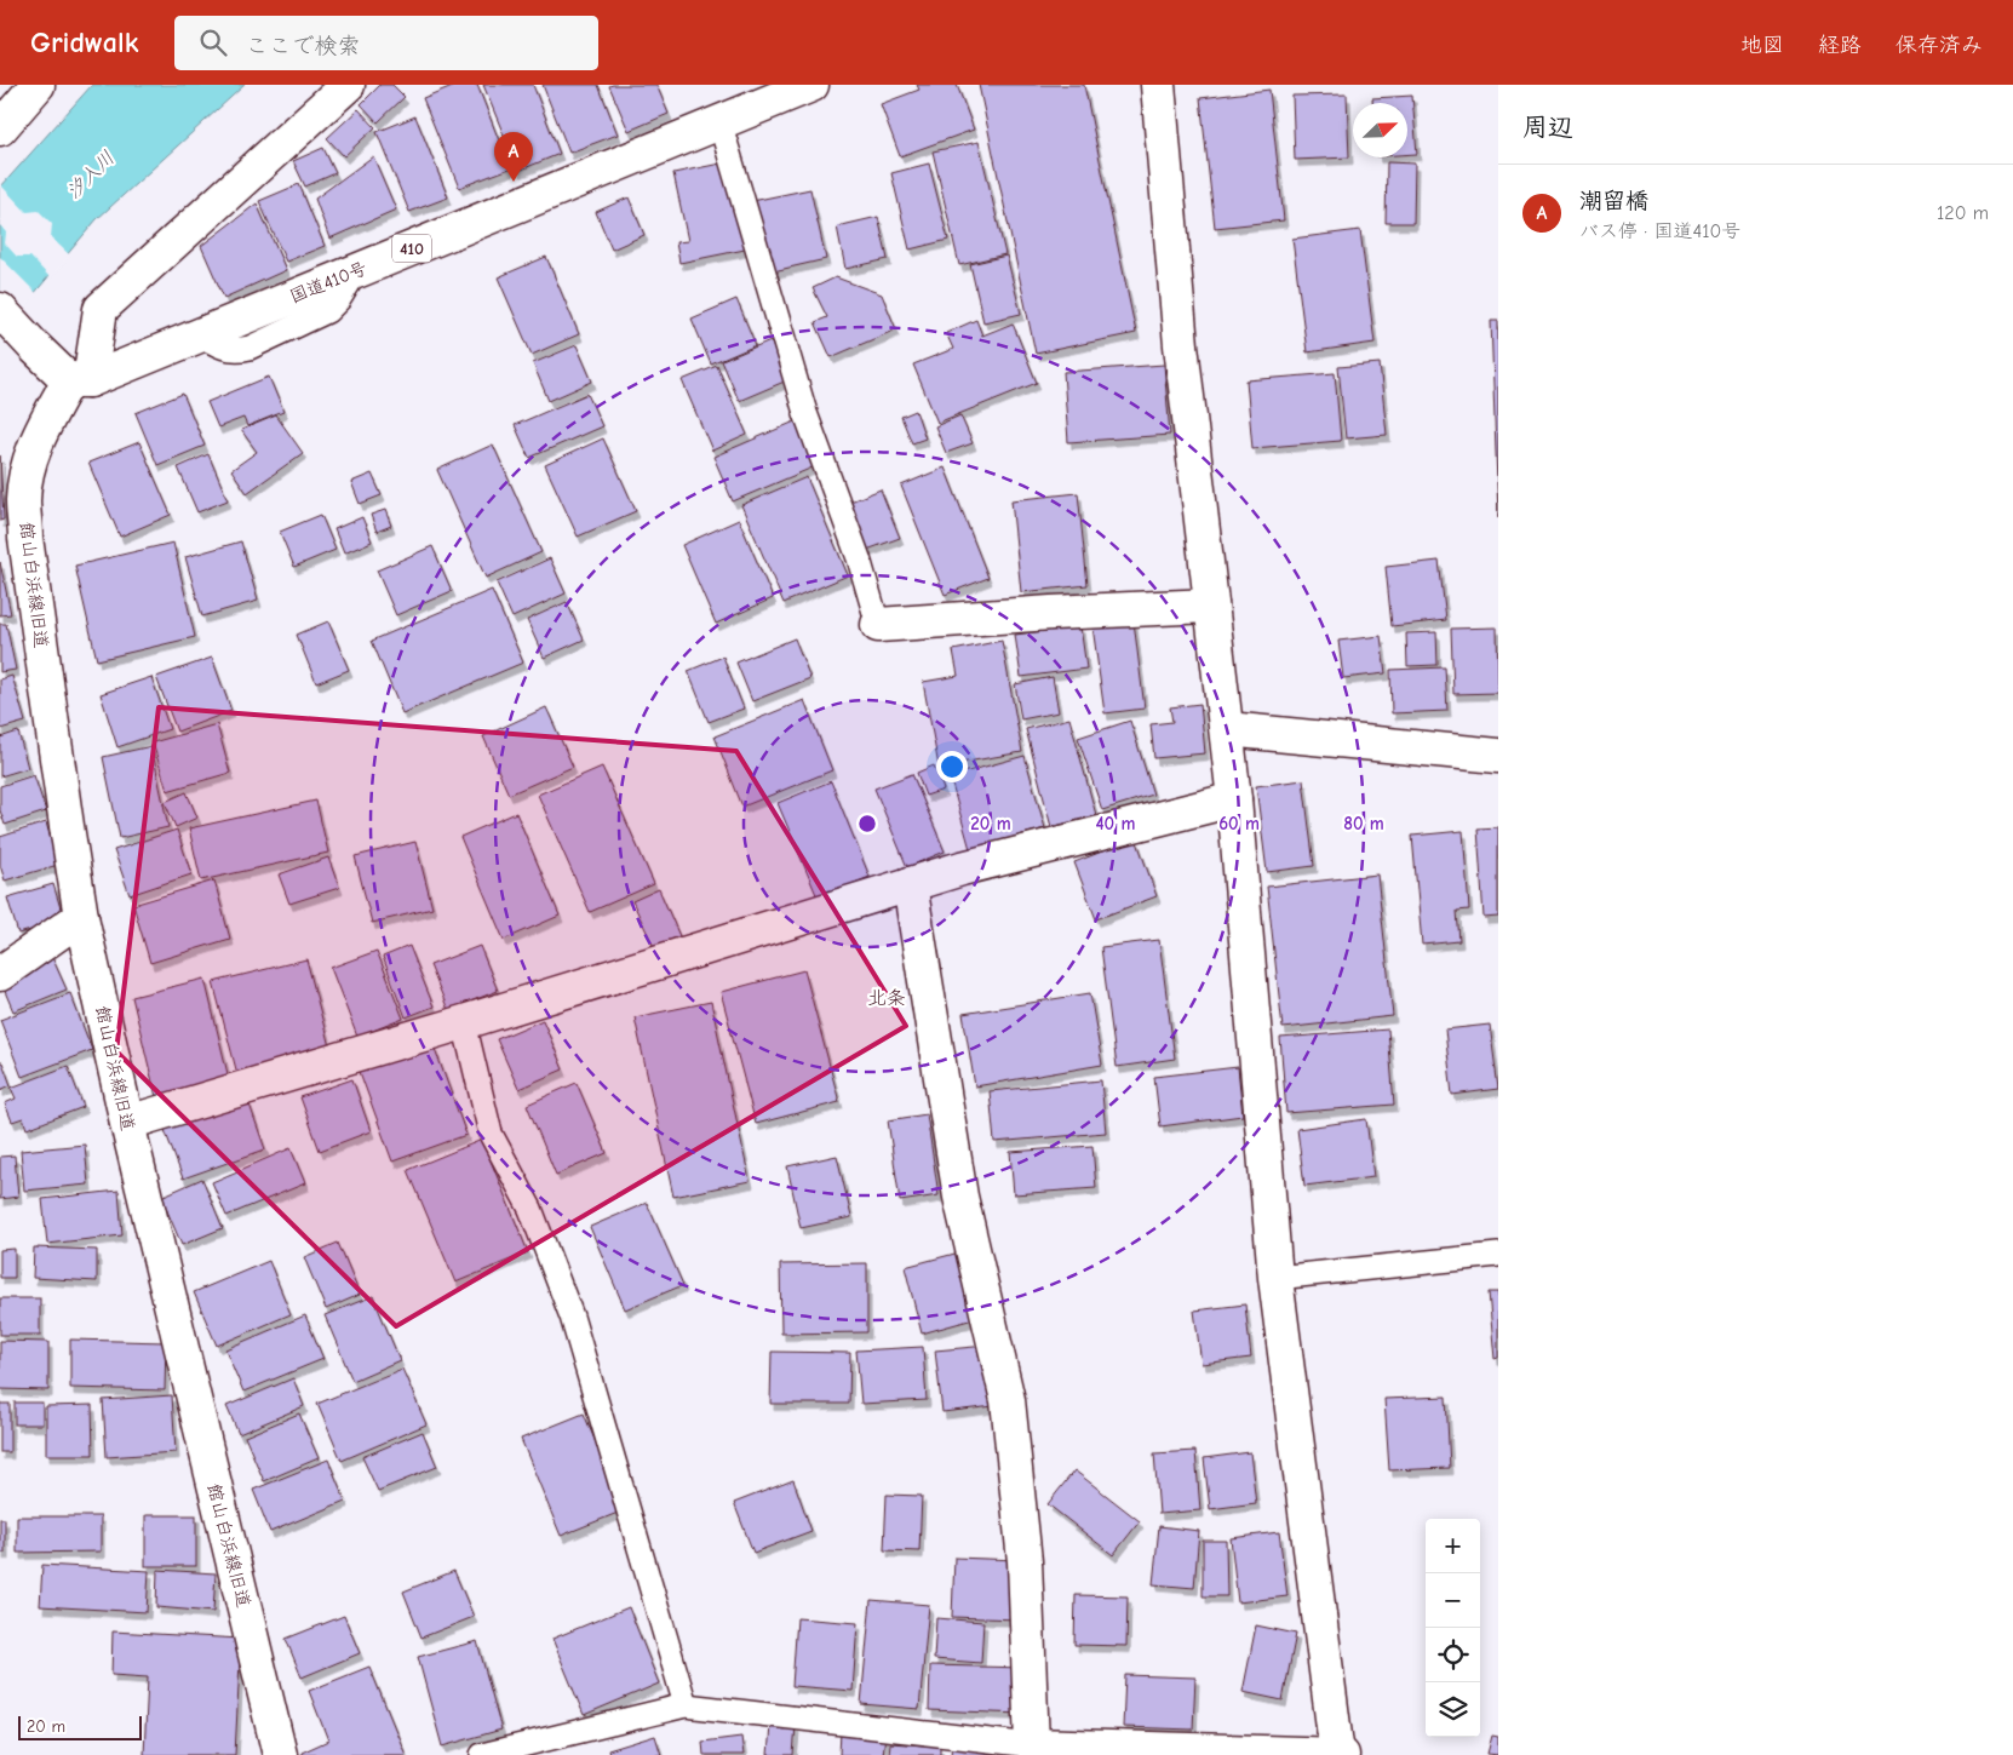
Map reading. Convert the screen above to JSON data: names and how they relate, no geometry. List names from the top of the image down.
{
  "streets": {
    "main road": ["410", "国道410号", "館山白浜線旧道"]
  },
  "crossings": [
    ["国道410号", "館山白浜線旧道"]
  ],
  "districts": ["北条"],
  "water": ["汐入川"],
  "scale_bar": "20 m",
  "north": "top right",
  "page": {
    "header": "Gridwalk",
    "search": "ここで検索",
    "nav": ["地図", "経路", "保存済み"],
    "heading": "周辺",
    "pins": "A",
    "list": [
      {
        "mark": "A",
        "name": "潮留橋",
        "note": "バス停 · 国道410号",
        "value": "120 m"
      }
    ],
    "map_buttons": ["+", "−"],
    "scale": "20 m"
  },
  "rings": [
    "20 m",
    "40 m",
    "60 m",
    "80 m"
  ]
}
